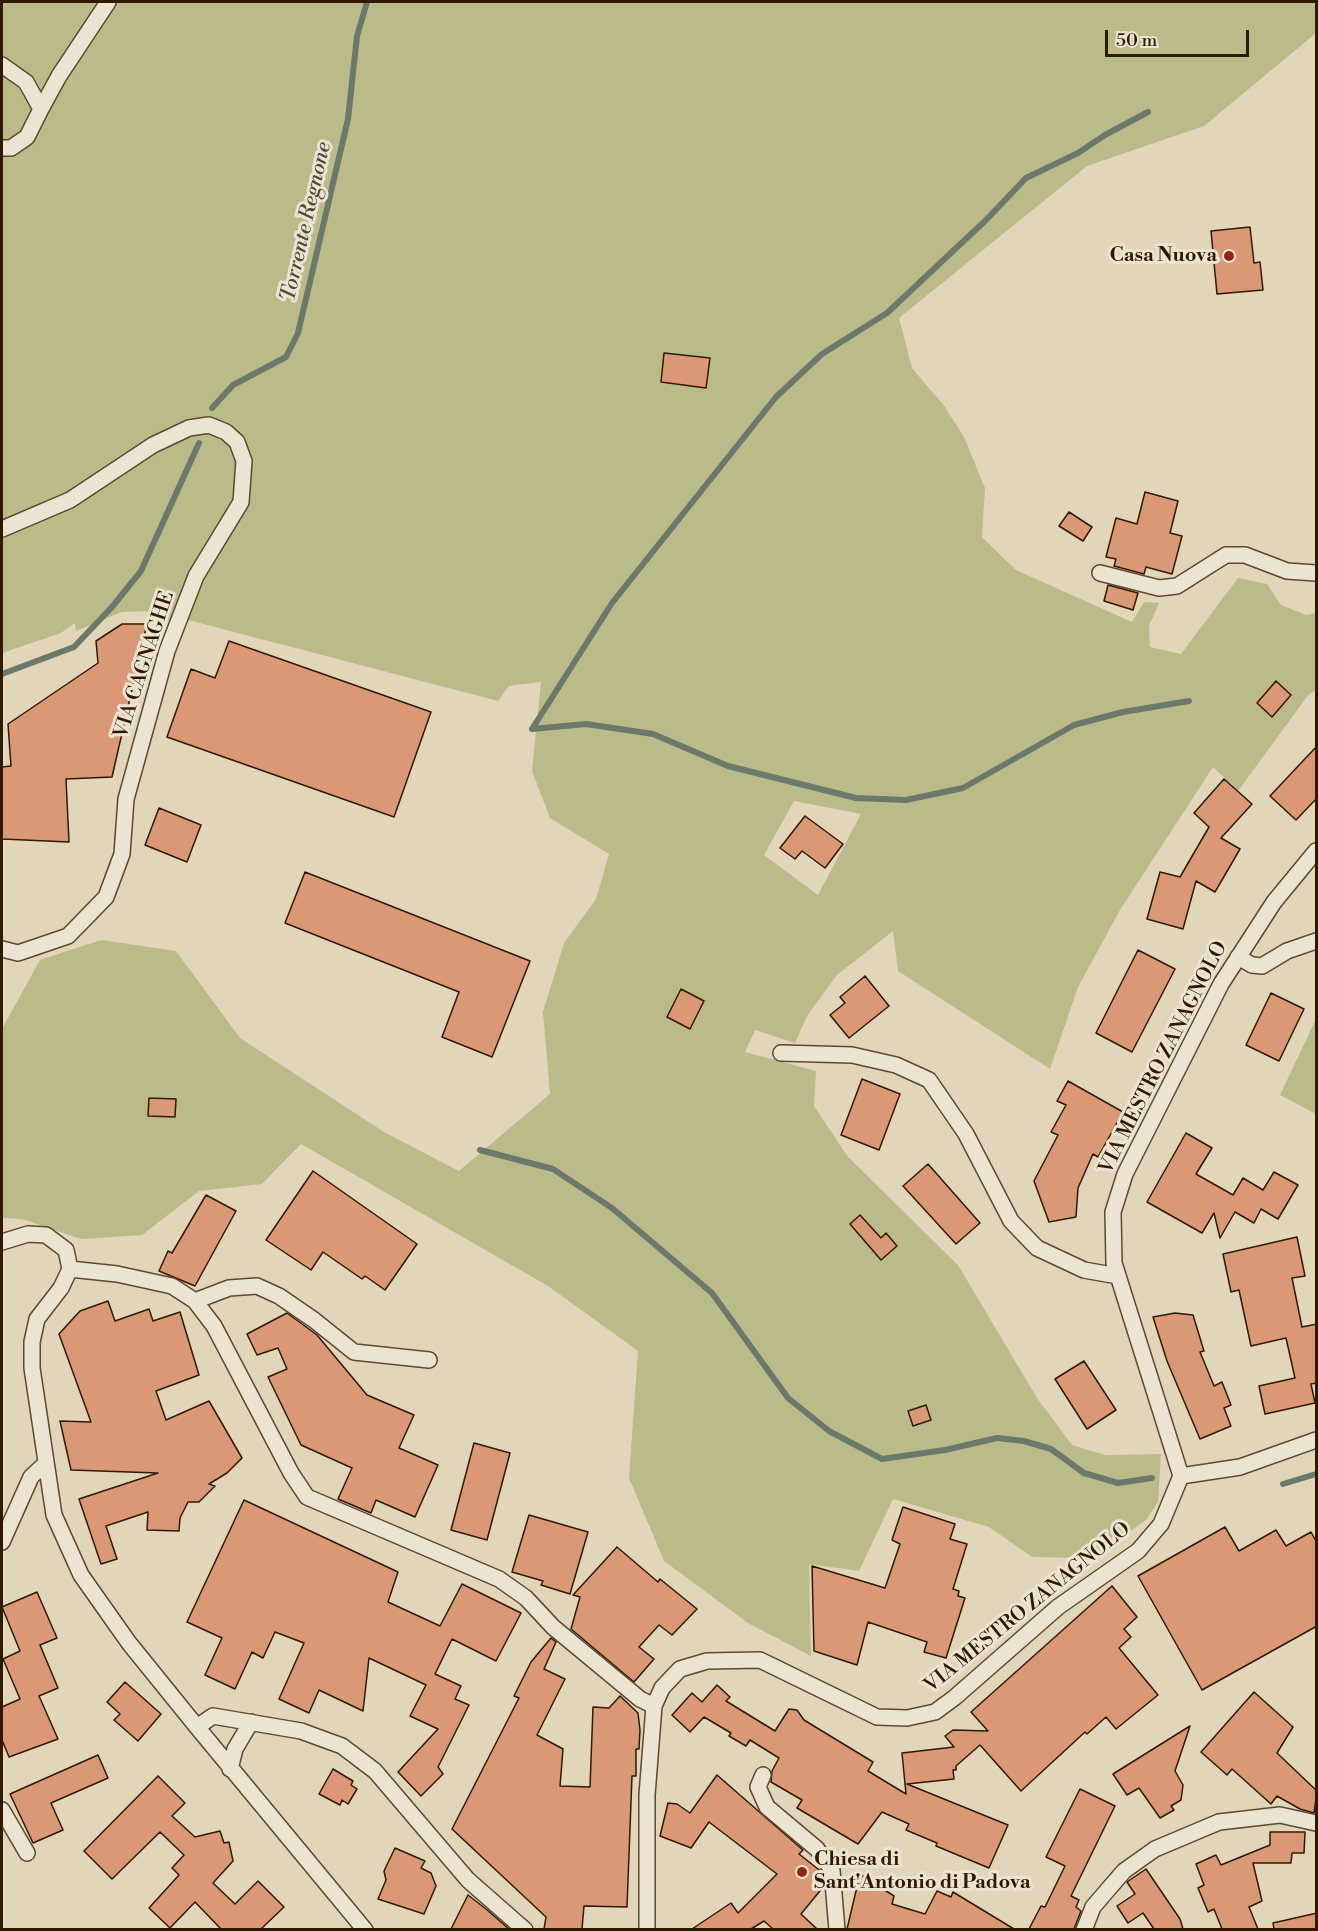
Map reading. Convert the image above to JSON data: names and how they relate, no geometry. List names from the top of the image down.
{
  "streets": {
    "street": ["VIA CAGNAGHE", "VIA MESTRO ZANAGNOLO"]
  },
  "water": ["Torrente Regnone"],
  "places": ["Casa Nuova", "Chiesa di Sant'Antonio di Padova"],
  "scale_bar": "50 m"
}
